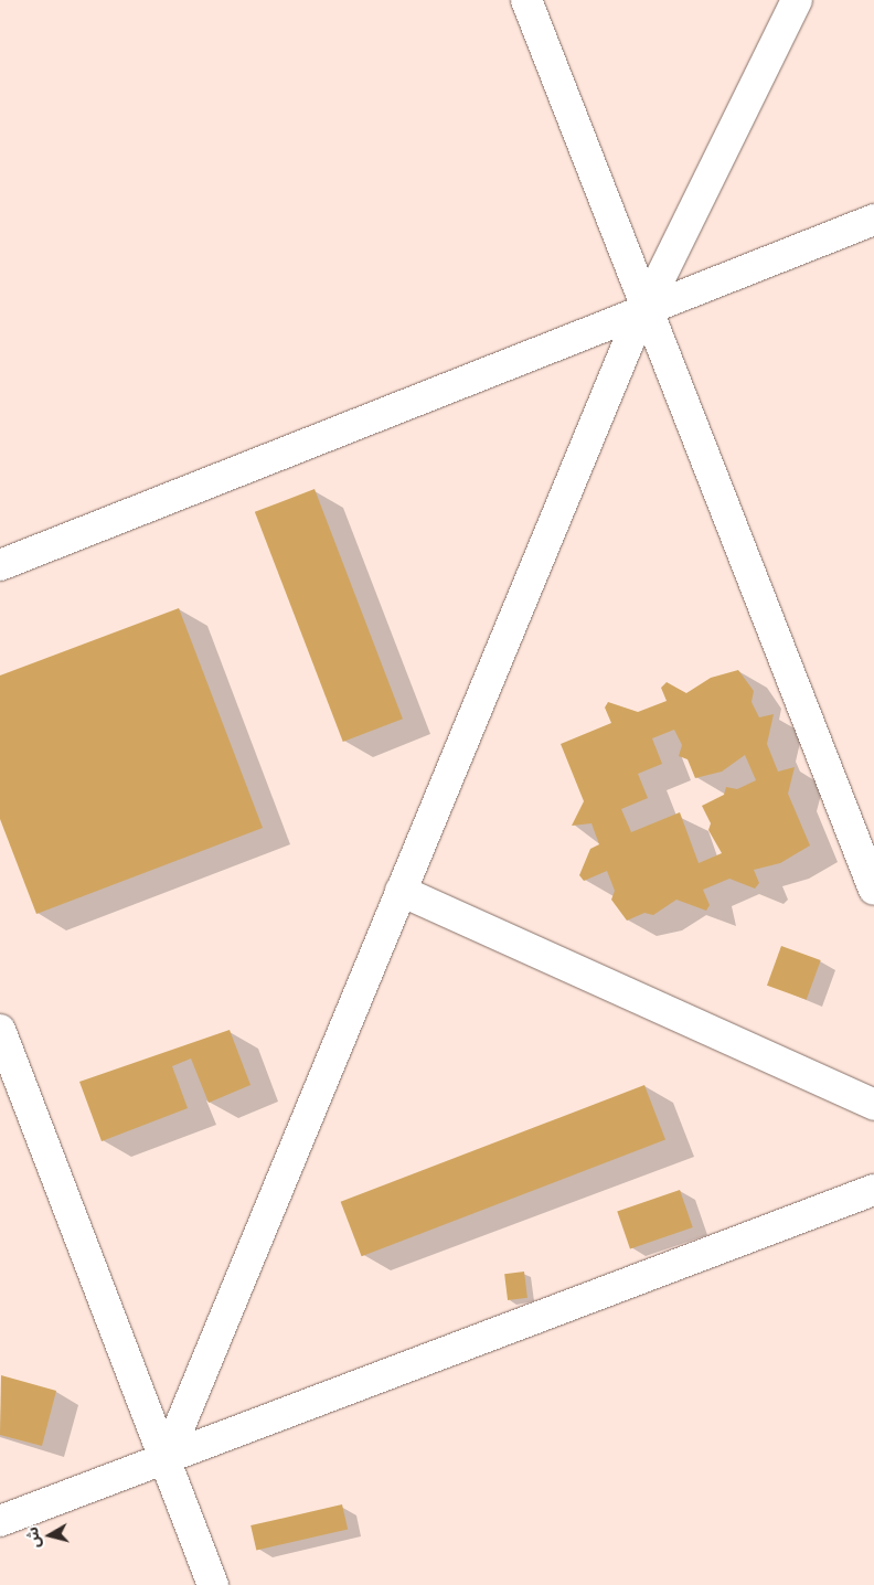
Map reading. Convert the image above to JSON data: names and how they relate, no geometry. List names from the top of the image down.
{
  "north": "left"
}
